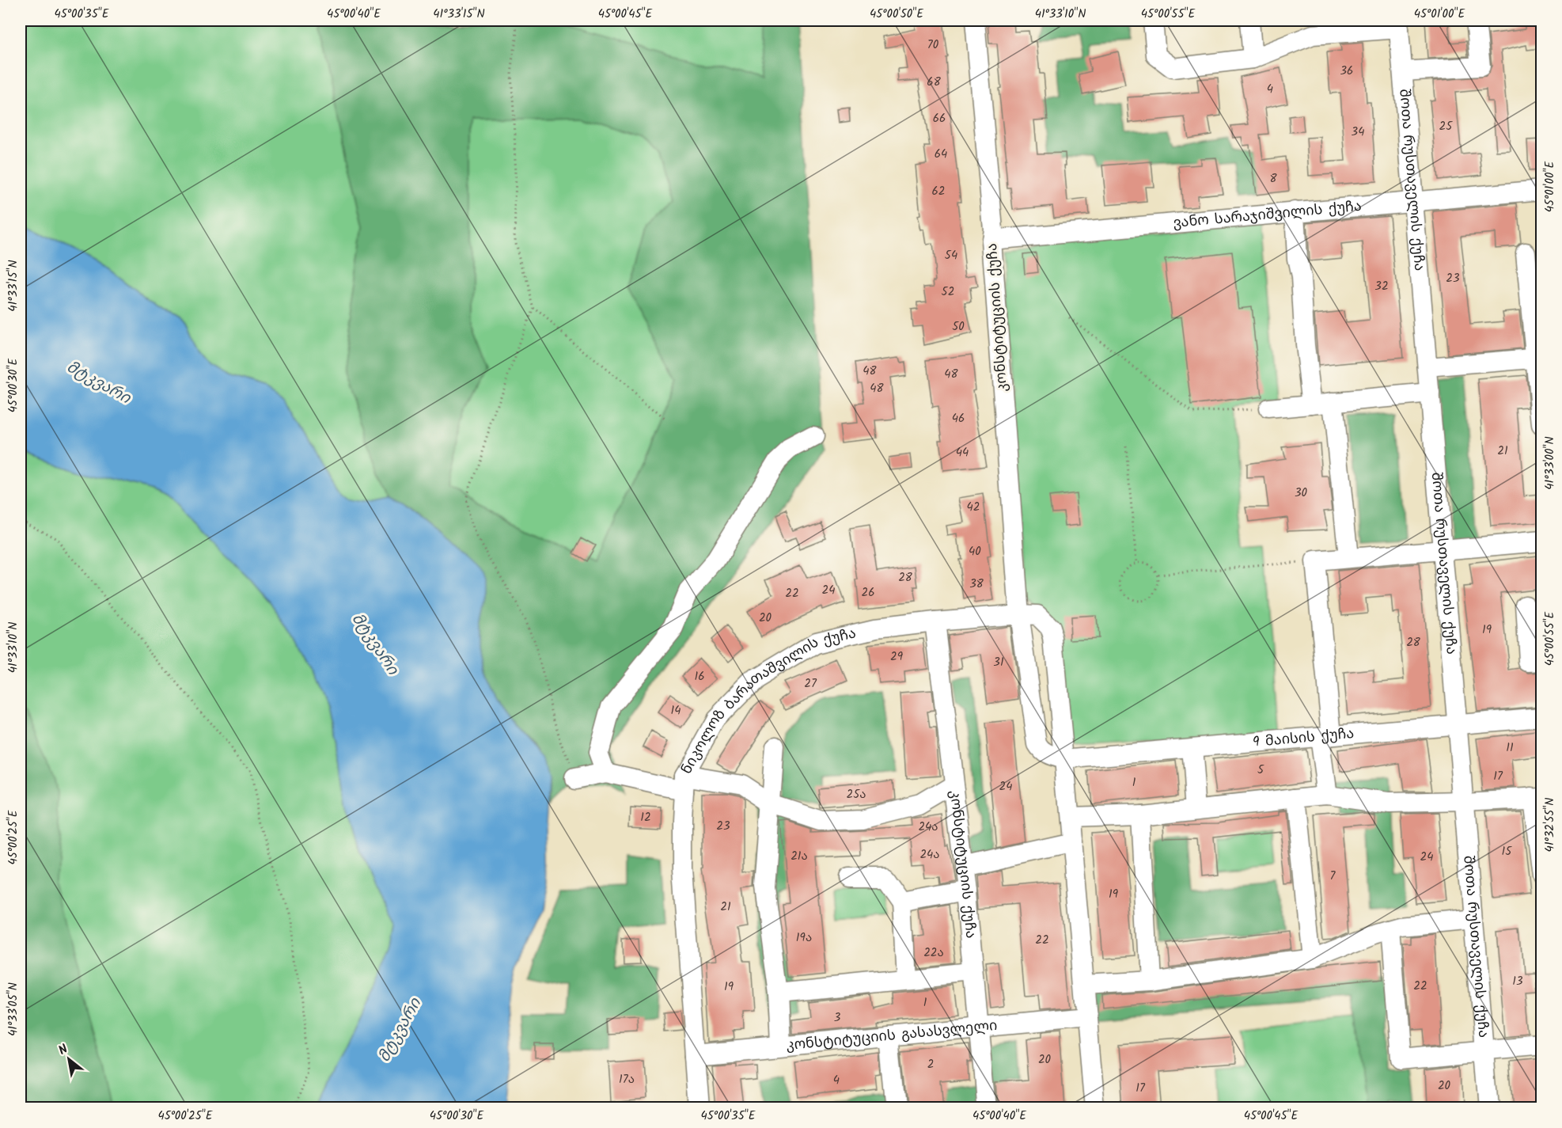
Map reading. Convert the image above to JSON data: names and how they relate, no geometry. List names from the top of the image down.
{
  "streets": {
    "street": [
      "შოთა რუსთაველის ქუჩა",
      "ვანო სარაჯიშვილის ქუჩა",
      "კონსტიტუციის ქუჩა",
      "ნიკოლოზ ბარათაშვილის ქუჩა",
      "9 მაისის ქუჩა",
      "კონსტიტუციის გასასვლელი"
    ]
  },
  "crossings": [
    ["შოთა რუსთაველის ქუჩა", "ვანო სარაჯიშვილის ქუჩა"],
    ["შოთა რუსთაველის ქუჩა", "9 მაისის ქუჩა"],
    ["ვანო სარაჯიშვილის ქუჩა", "კონსტიტუციის ქუჩა"],
    ["კონსტიტუციის ქუჩა", "ნიკოლოზ ბარათაშვილის ქუჩა"],
    ["კონსტიტუციის ქუჩა", "9 მაისის ქუჩა"],
    ["კონსტიტუციის ქუჩა", "კონსტიტუციის გასასვლელი"],
    ["ნიკოლოზ ბარათაშვილის ქუჩა", "კონსტიტუციის გასასვლელი"]
  ],
  "water": ["მტკვარი"],
  "house_numbers": [
    "70",
    "36",
    "68",
    "4",
    "66",
    "25",
    "34",
    "64",
    "8",
    "62",
    "54",
    "23",
    "32",
    "52",
    "50",
    "48",
    "48",
    "48",
    "46",
    "21",
    "44",
    "30",
    "42",
    "40",
    "28",
    "38",
    "24",
    "26",
    "22",
    "20",
    "19",
    "28",
    "29",
    "31",
    "16",
    "27",
    "14",
    "11",
    "5",
    "17",
    "1",
    "24",
    "25ა",
    "12",
    "23",
    "24ა",
    "15",
    "24ა",
    "21ა",
    "24",
    "7",
    "19",
    "21",
    "19ა",
    "22",
    "22ა",
    "13",
    "22",
    "19",
    "1",
    "3",
    "20",
    "2",
    "17ა",
    "4",
    "20",
    "17"
  ],
  "north": "top left",
  "coordinates": [
    "45°00'35\"E",
    "45°00'40\"E",
    "41°33'15\"N",
    "45°00'45\"E",
    "45°00'50\"E",
    "41°33'10\"N",
    "45°00'55\"E",
    "45°01'00\"E",
    "45°00'30\"E",
    "41°33'00\"N",
    "41°32'55\"N",
    "45°00'25\"E",
    "41°33'05\"N"
  ]
}
